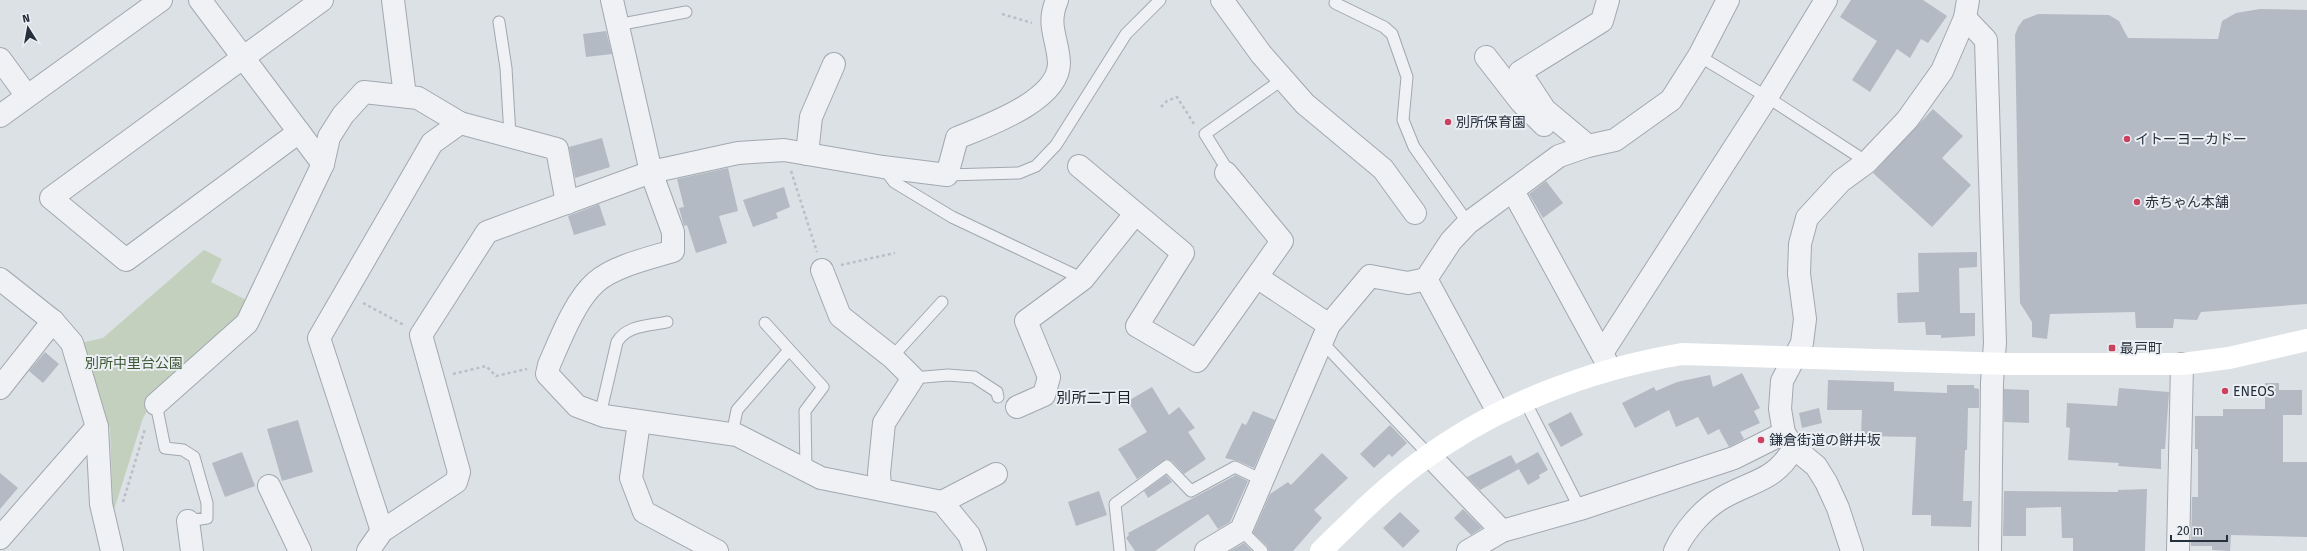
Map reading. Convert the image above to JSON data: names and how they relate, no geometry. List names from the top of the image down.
{
  "districts": ["別所二丁目"],
  "parks": ["別所中里台公園"],
  "places": {
    "other": [
      "別所保育園",
      "イトーヨーカドー",
      "赤ちゃん本舗",
      "ENEOS",
      "鎌倉街道の餅井坂"
    ],
    "transit": ["最戸町"]
  },
  "scale_bar": "20 m",
  "north": "top"
}
